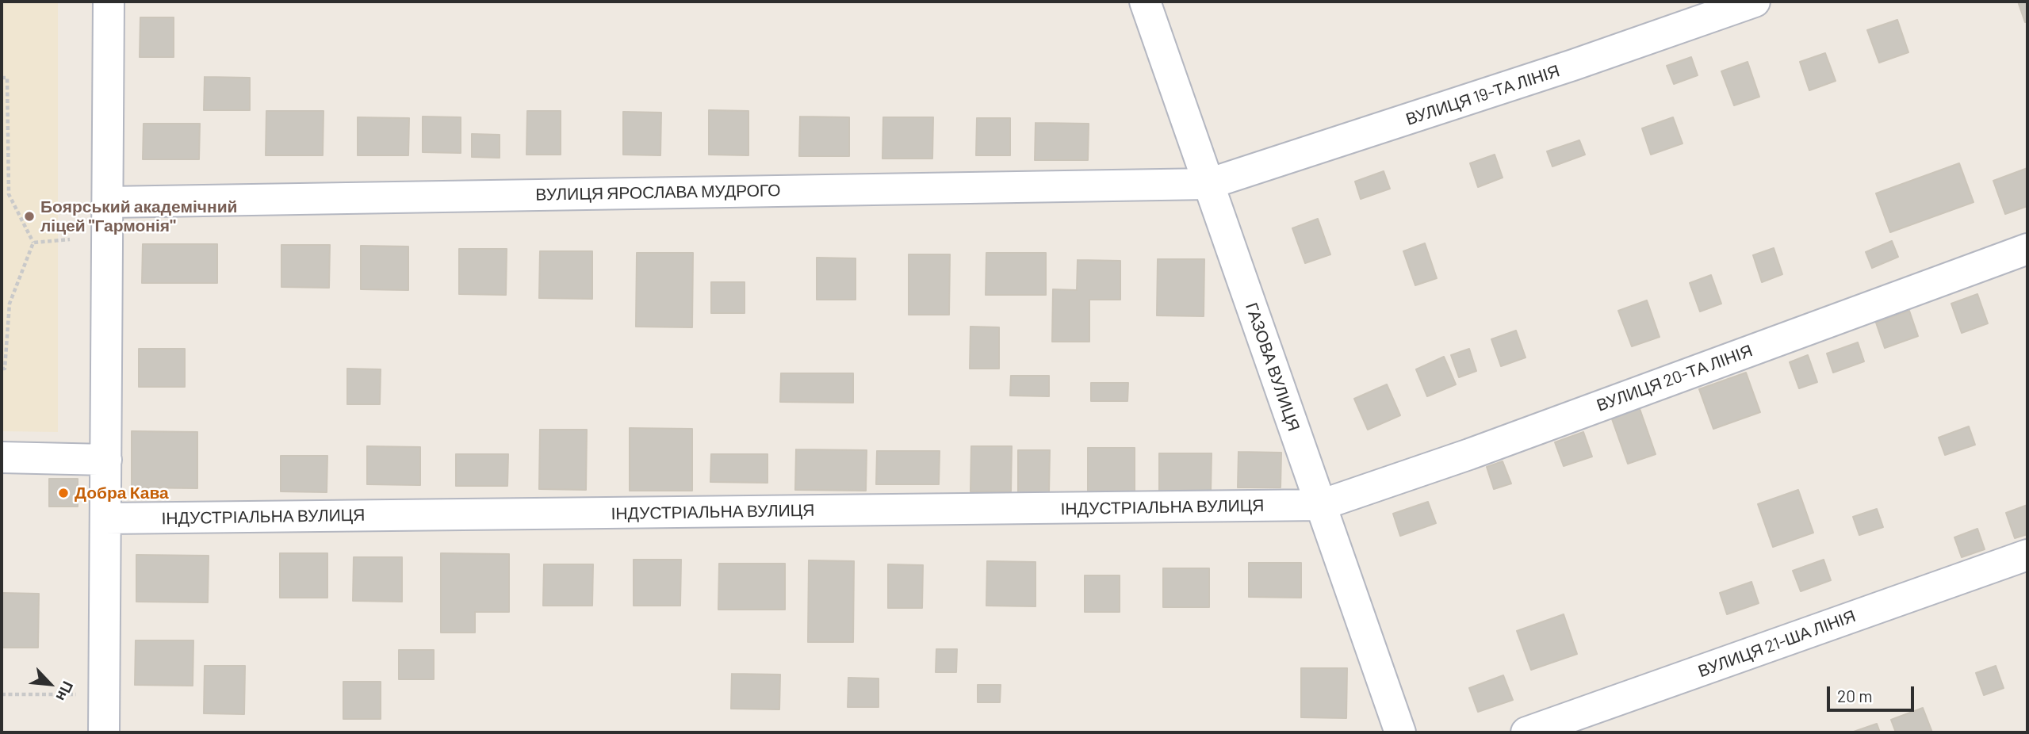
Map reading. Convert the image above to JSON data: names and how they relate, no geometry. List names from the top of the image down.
{
  "streets": {
    "street": [
      "ВУЛИЦЯ 19-ТА ЛІНІЯ",
      "ВУЛИЦЯ ЯРОСЛАВА МУДРОГО",
      "ГАЗОВА ВУЛИЦЯ",
      "ВУЛИЦЯ 20-ТА ЛІНІЯ",
      "ІНДУСТРІАЛЬНА ВУЛИЦЯ",
      "ВУЛИЦЯ 21-ША ЛІНІЯ"
    ]
  },
  "crossings": [
    ["ВУЛИЦЯ 19-ТА ЛІНІЯ", "ВУЛИЦЯ ЯРОСЛАВА МУДРОГО"],
    ["ВУЛИЦЯ 19-ТА ЛІНІЯ", "ГАЗОВА ВУЛИЦЯ"],
    ["ВУЛИЦЯ ЯРОСЛАВА МУДРОГО", "ГАЗОВА ВУЛИЦЯ"],
    ["ГАЗОВА ВУЛИЦЯ", "ВУЛИЦЯ 20-ТА ЛІНІЯ"],
    ["ГАЗОВА ВУЛИЦЯ", "ІНДУСТРІАЛЬНА ВУЛИЦЯ"],
    ["ВУЛИЦЯ 20-ТА ЛІНІЯ", "ІНДУСТРІАЛЬНА ВУЛИЦЯ"]
  ],
  "places": ["Боярський академічний ліцей \"Гармонія\"", "Добра Кава"],
  "scale_bar": "20 m",
  "north": "bottom right"
}
